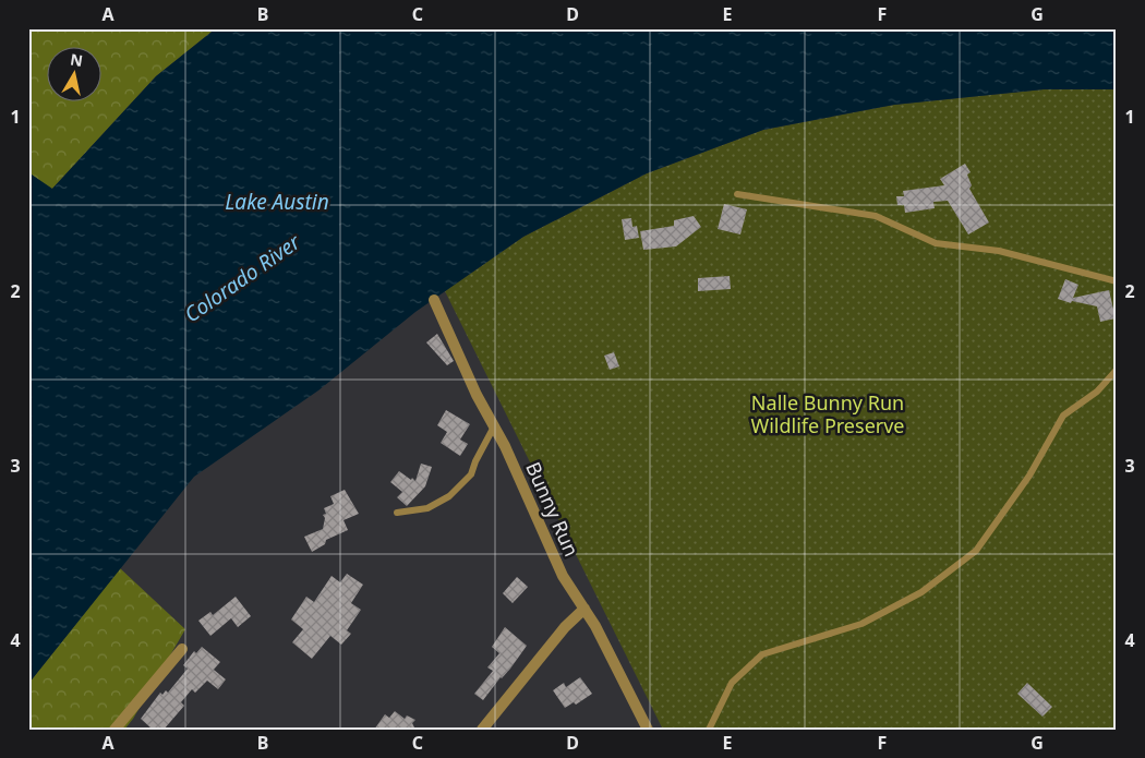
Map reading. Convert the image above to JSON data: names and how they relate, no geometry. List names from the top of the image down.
{
  "streets": {
    "street": ["Bunny Run"]
  },
  "water": ["Lake Austin", "Colorado River"],
  "parks": ["Nalle Bunny Run Wildlife Preserve"],
  "north": "top",
  "grid": {
    "columns": [
      "A",
      "B",
      "C",
      "D",
      "E",
      "F",
      "G"
    ],
    "rows": [
      "1",
      "2",
      "3",
      "4"
    ]
  }
}
